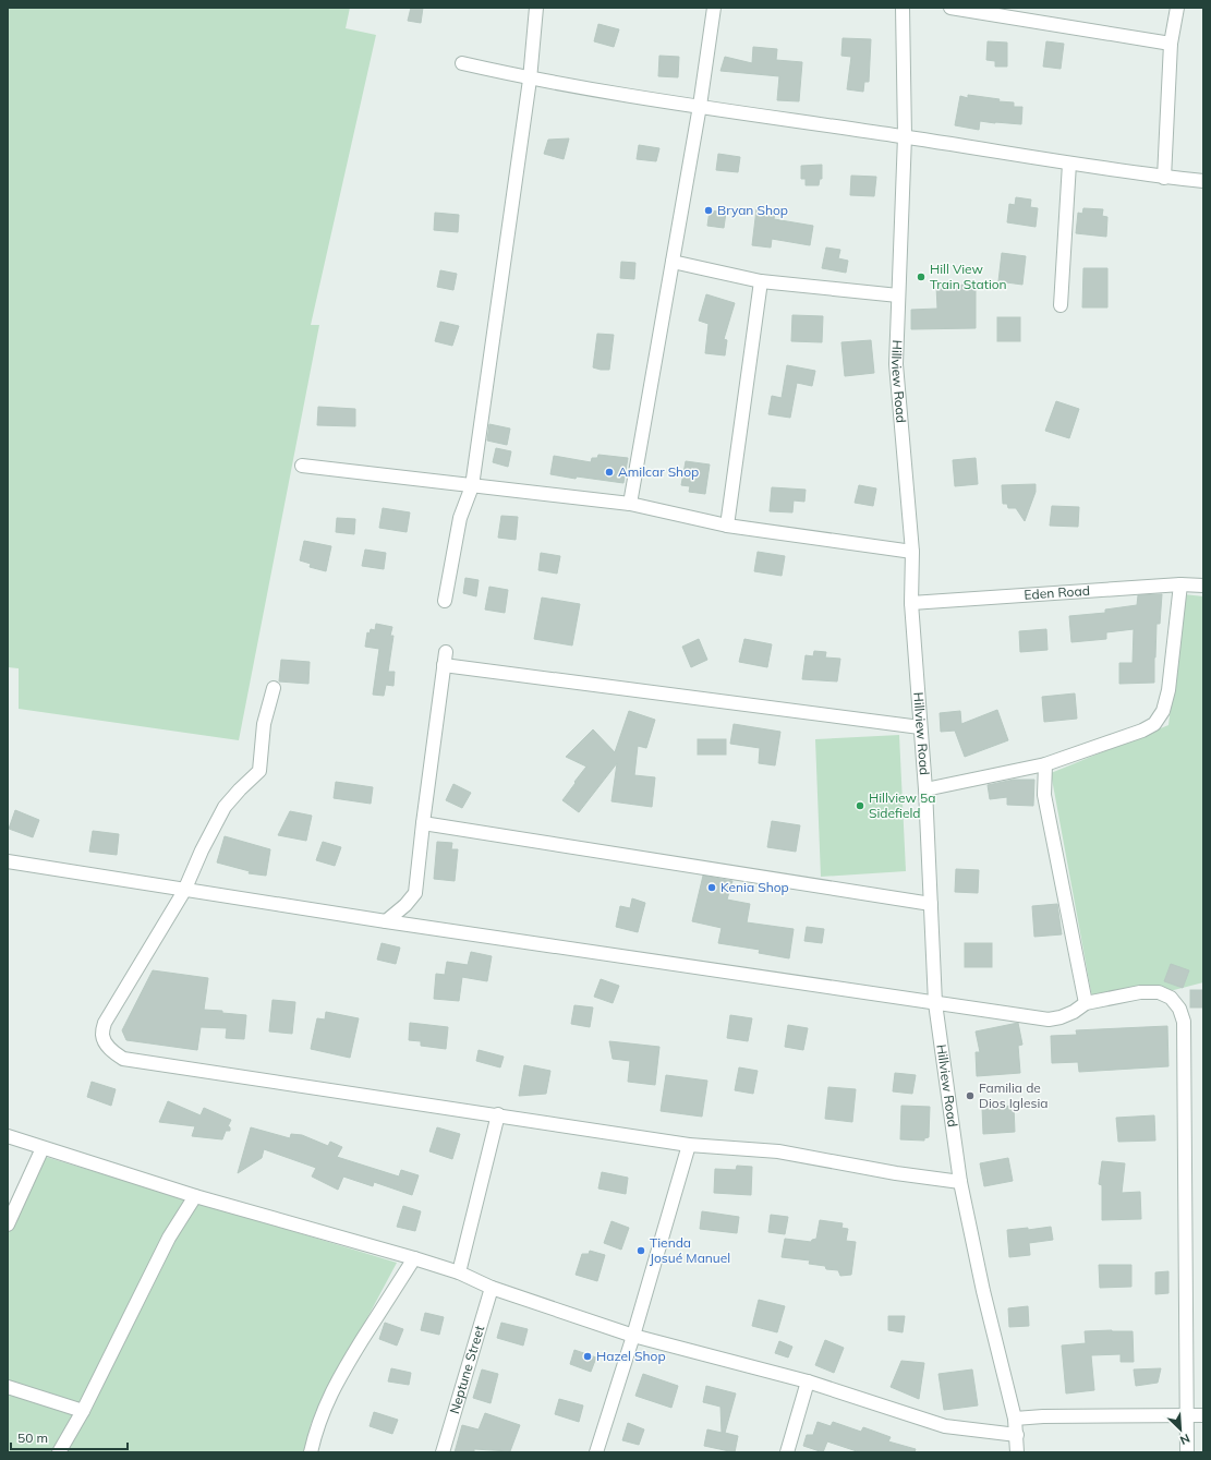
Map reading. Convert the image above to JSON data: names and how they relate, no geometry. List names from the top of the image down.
{
  "streets": {
    "street": ["Hillview Road", "Eden Road", "Neptune Street"]
  },
  "crossings": [
    ["Hillview Road", "Eden Road"]
  ],
  "places": [
    "Bryan Shop",
    "Hill View Train Station",
    "Amilcar Shop",
    "Hillview 5a Sidefield",
    "Kenia Shop",
    "Familia de Dios Iglesia",
    "Tienda Josué Manuel",
    "Hazel Shop"
  ],
  "scale_bar": "50 m",
  "north": "bottom right"
}
